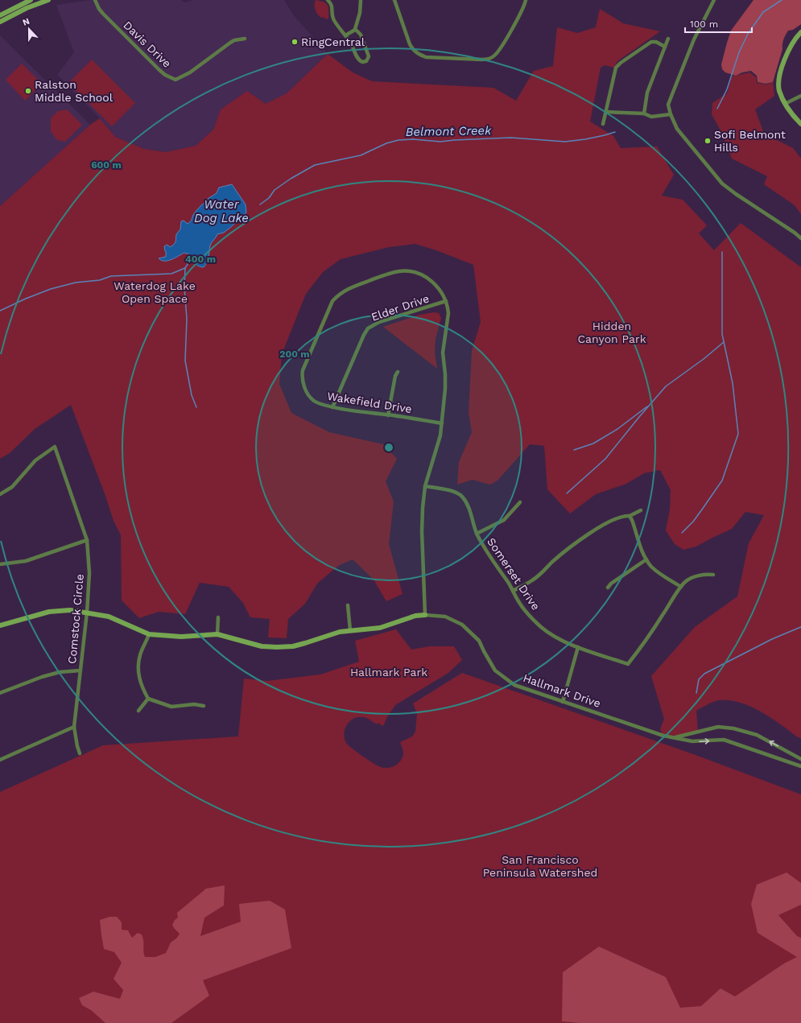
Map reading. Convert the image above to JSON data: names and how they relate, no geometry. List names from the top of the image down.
{
  "streets": {
    "street": [
      "Davis Drive",
      "Elder Drive",
      "Wakefield Drive",
      "Somerset Drive",
      "Comstock Circle",
      "Hallmark Drive"
    ]
  },
  "crossings": [
    ["Elder Drive", "Wakefield Drive"],
    ["Wakefield Drive", "Somerset Drive"],
    ["Wakefield Drive", "Hallmark Drive"],
    ["Comstock Circle", "Hallmark Drive"]
  ],
  "water": ["Belmont Creek", "Water Dog Lake"],
  "parks": [
    "Waterdog Lake Open Space",
    "Hidden Canyon Park",
    "Hallmark Park",
    "San Francisco Peninsula Watershed"
  ],
  "places": ["RingCentral", "Ralston Middle School", "Sofi Belmont Hills"],
  "scale_bar": "100 m",
  "north": "top",
  "rings": ["600 m", "400 m", "200 m"]
}
